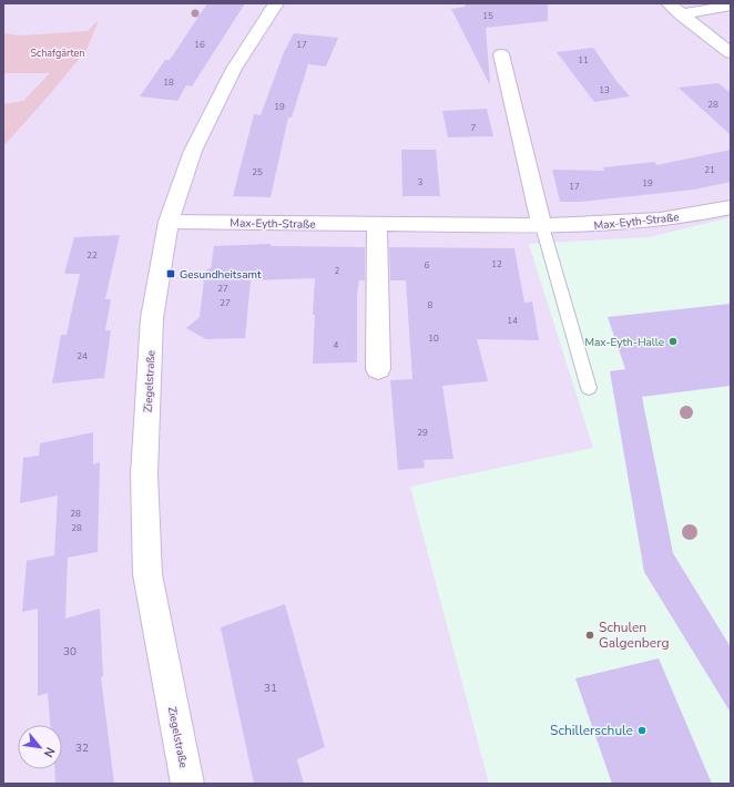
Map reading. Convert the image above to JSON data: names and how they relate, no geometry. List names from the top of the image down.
{
  "streets": {
    "street": ["Max-Eyth-Straße", "Ziegelstraße"]
  },
  "crossings": [
    ["Max-Eyth-Straße", "Ziegelstraße"]
  ],
  "parks": ["Schafgärten"],
  "places": {
    "transit": ["Gesundheitsamt"],
    "other": ["Max-Eyth-Halle", "Schulen Galgenberg", "Schillerschule"]
  },
  "house_numbers": [
    "15",
    "16",
    "17",
    "11",
    "18",
    "13",
    "28",
    "19",
    "7",
    "21",
    "25",
    "3",
    "19",
    "17",
    "22",
    "12",
    "6",
    "2",
    "27",
    "27",
    "8",
    "14",
    "10",
    "4",
    "24",
    "29",
    "28",
    "28",
    "30",
    "31",
    "32"
  ],
  "north": "bottom right"
}
